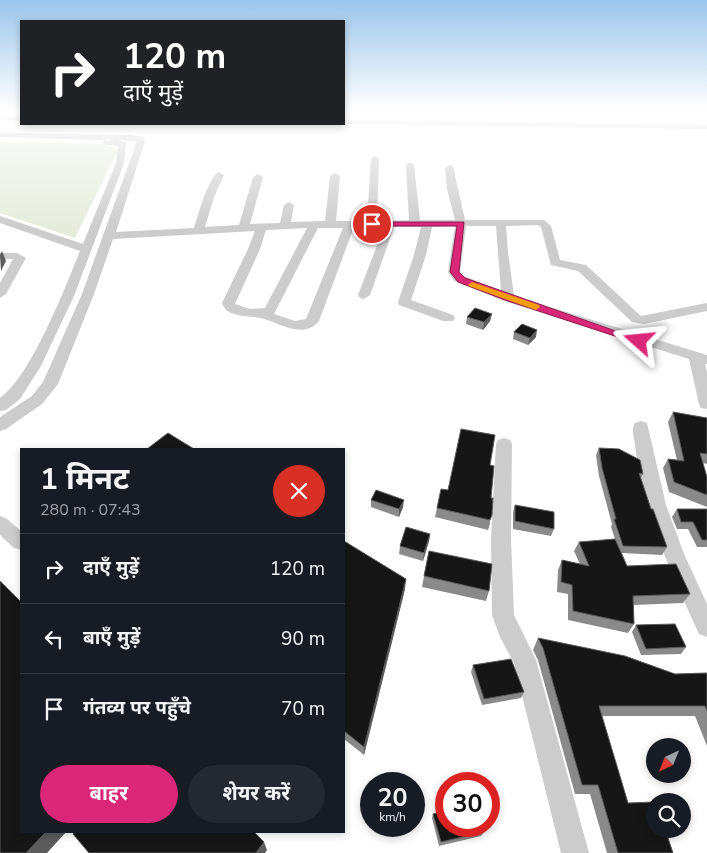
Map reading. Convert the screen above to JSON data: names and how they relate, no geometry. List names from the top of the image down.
{
  "north": "bottom left",
  "page": {
    "turn": ["120 m", "दाएँ मुड़ें"],
    "heading": ["1 मिनट", "280 m · 07:43"],
    "list": [
      {
        "name": "दाएँ मुड़ें",
        "value": "120 m"
      },
      {
        "name": "बाएँ मुड़ें",
        "value": "90 m"
      },
      {
        "name": "गंतव्य पर पहुँचे",
        "value": "70 m"
      }
    ],
    "buttons": ["बाहर", "शेयर करें"],
    "speed": "20 km/h",
    "limit": "30"
  }
}
